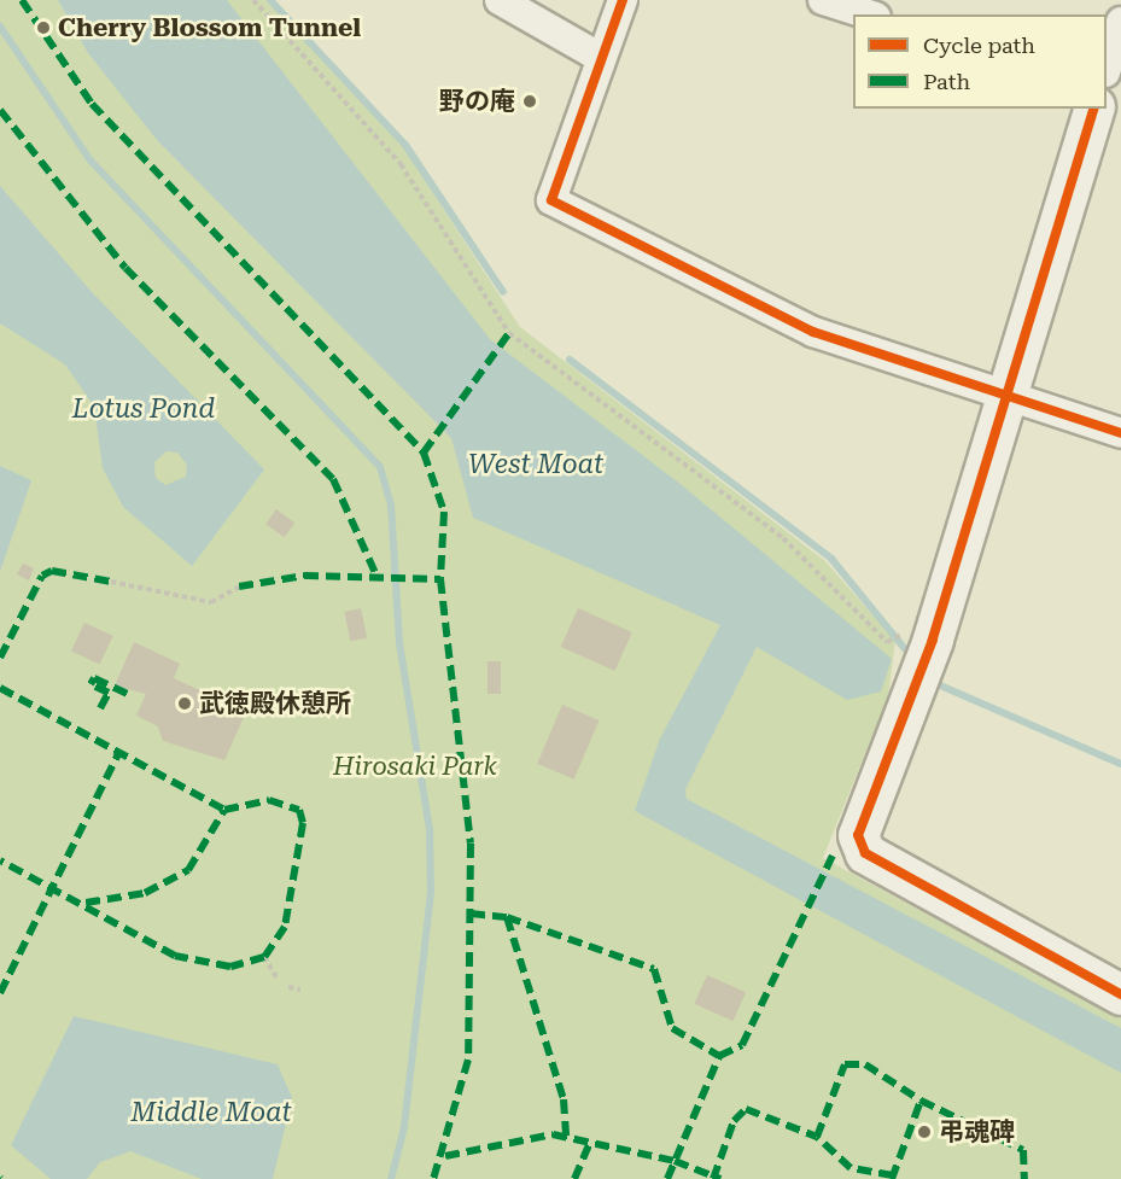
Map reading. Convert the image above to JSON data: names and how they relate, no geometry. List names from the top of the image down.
{
  "water": ["Lotus Pond", "West Moat", "Middle Moat"],
  "parks": ["Hirosaki Park"],
  "places": [
    "Cherry Blossom Tunnel",
    "野の庵",
    "武徳殿休憩所",
    "弔魂碑"
  ],
  "legend": ["Cycle path", "Path"]
}
